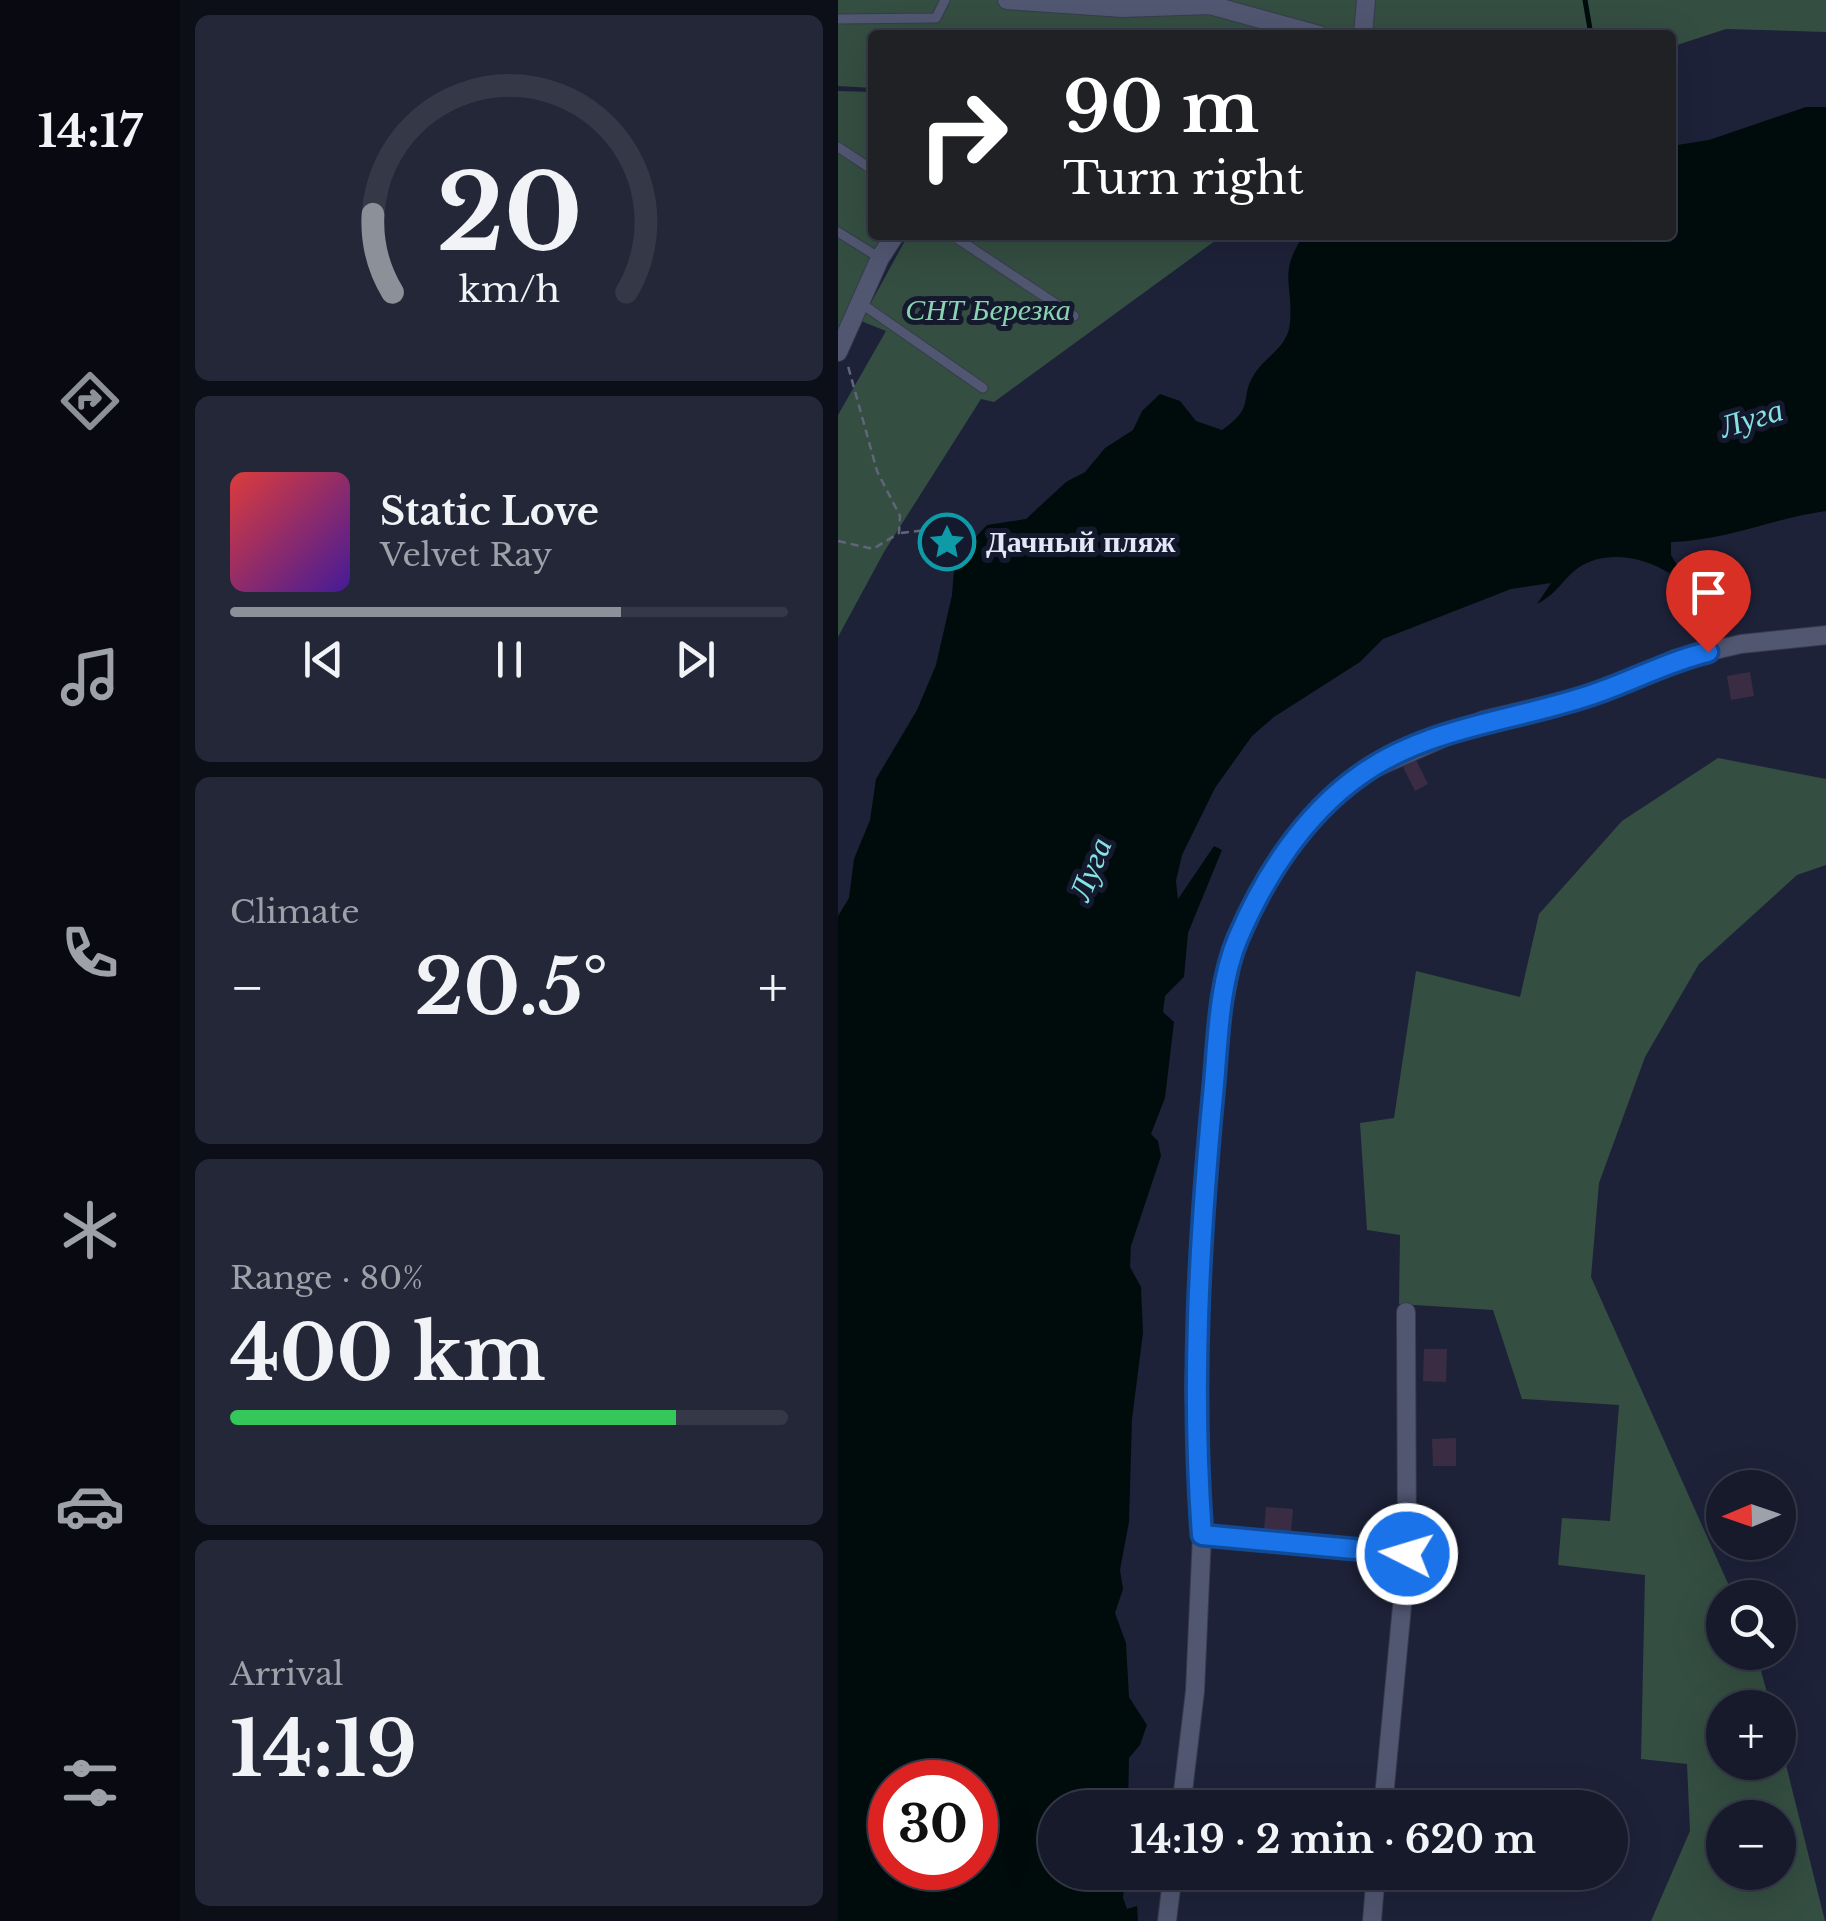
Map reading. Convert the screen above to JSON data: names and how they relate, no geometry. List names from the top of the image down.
{
  "water": ["Луга"],
  "parks": ["СНТ Березка"],
  "places": {
    "place": ["Дачный пляж"]
  },
  "north": "left",
  "page": {
    "tabs": "14:17",
    "turn": ["90 m", "Turn right"],
    "song": ["Static Love", "Velvet Ray"],
    "tile": [
      "Climate",
      ["Range · 80%", "400 km"],
      ["Arrival", "14:19"]
    ],
    "heat": ["−", "20.5°", "+"],
    "map_buttons": ["+", "−"],
    "limit": "30",
    "trip": "14:19 · 2 min · 620 m",
    "gauge": ["20", "km/h"]
  }
}
